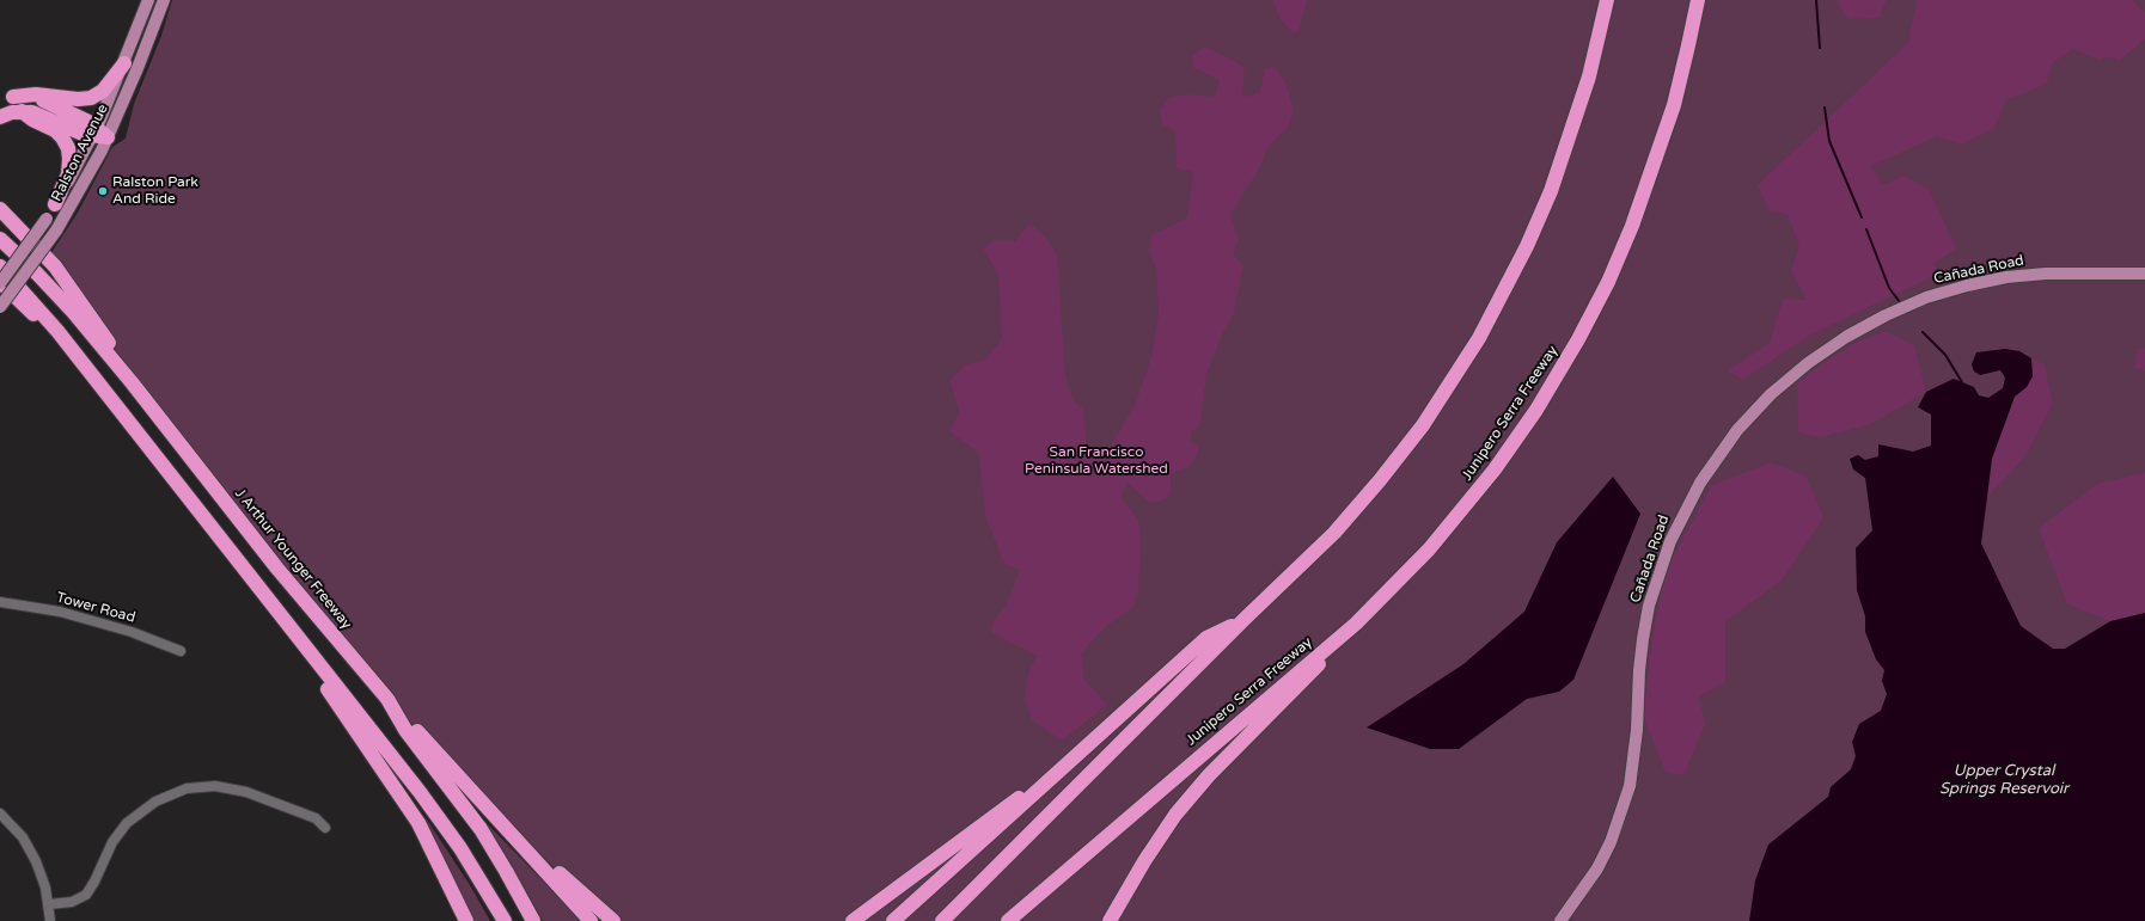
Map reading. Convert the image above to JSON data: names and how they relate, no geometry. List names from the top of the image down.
{
  "streets": {
    "highway": ["Junipero Serra Freeway", "J Arthur Younger Freeway"],
    "main road": ["Ralston Avenue", "Cañada Road"],
    "street": ["Tower Road"]
  },
  "water": ["Upper Crystal Springs Reservoir"],
  "parks": ["San Francisco Peninsula Watershed"],
  "places": ["Ralston Park And Ride"]
}
